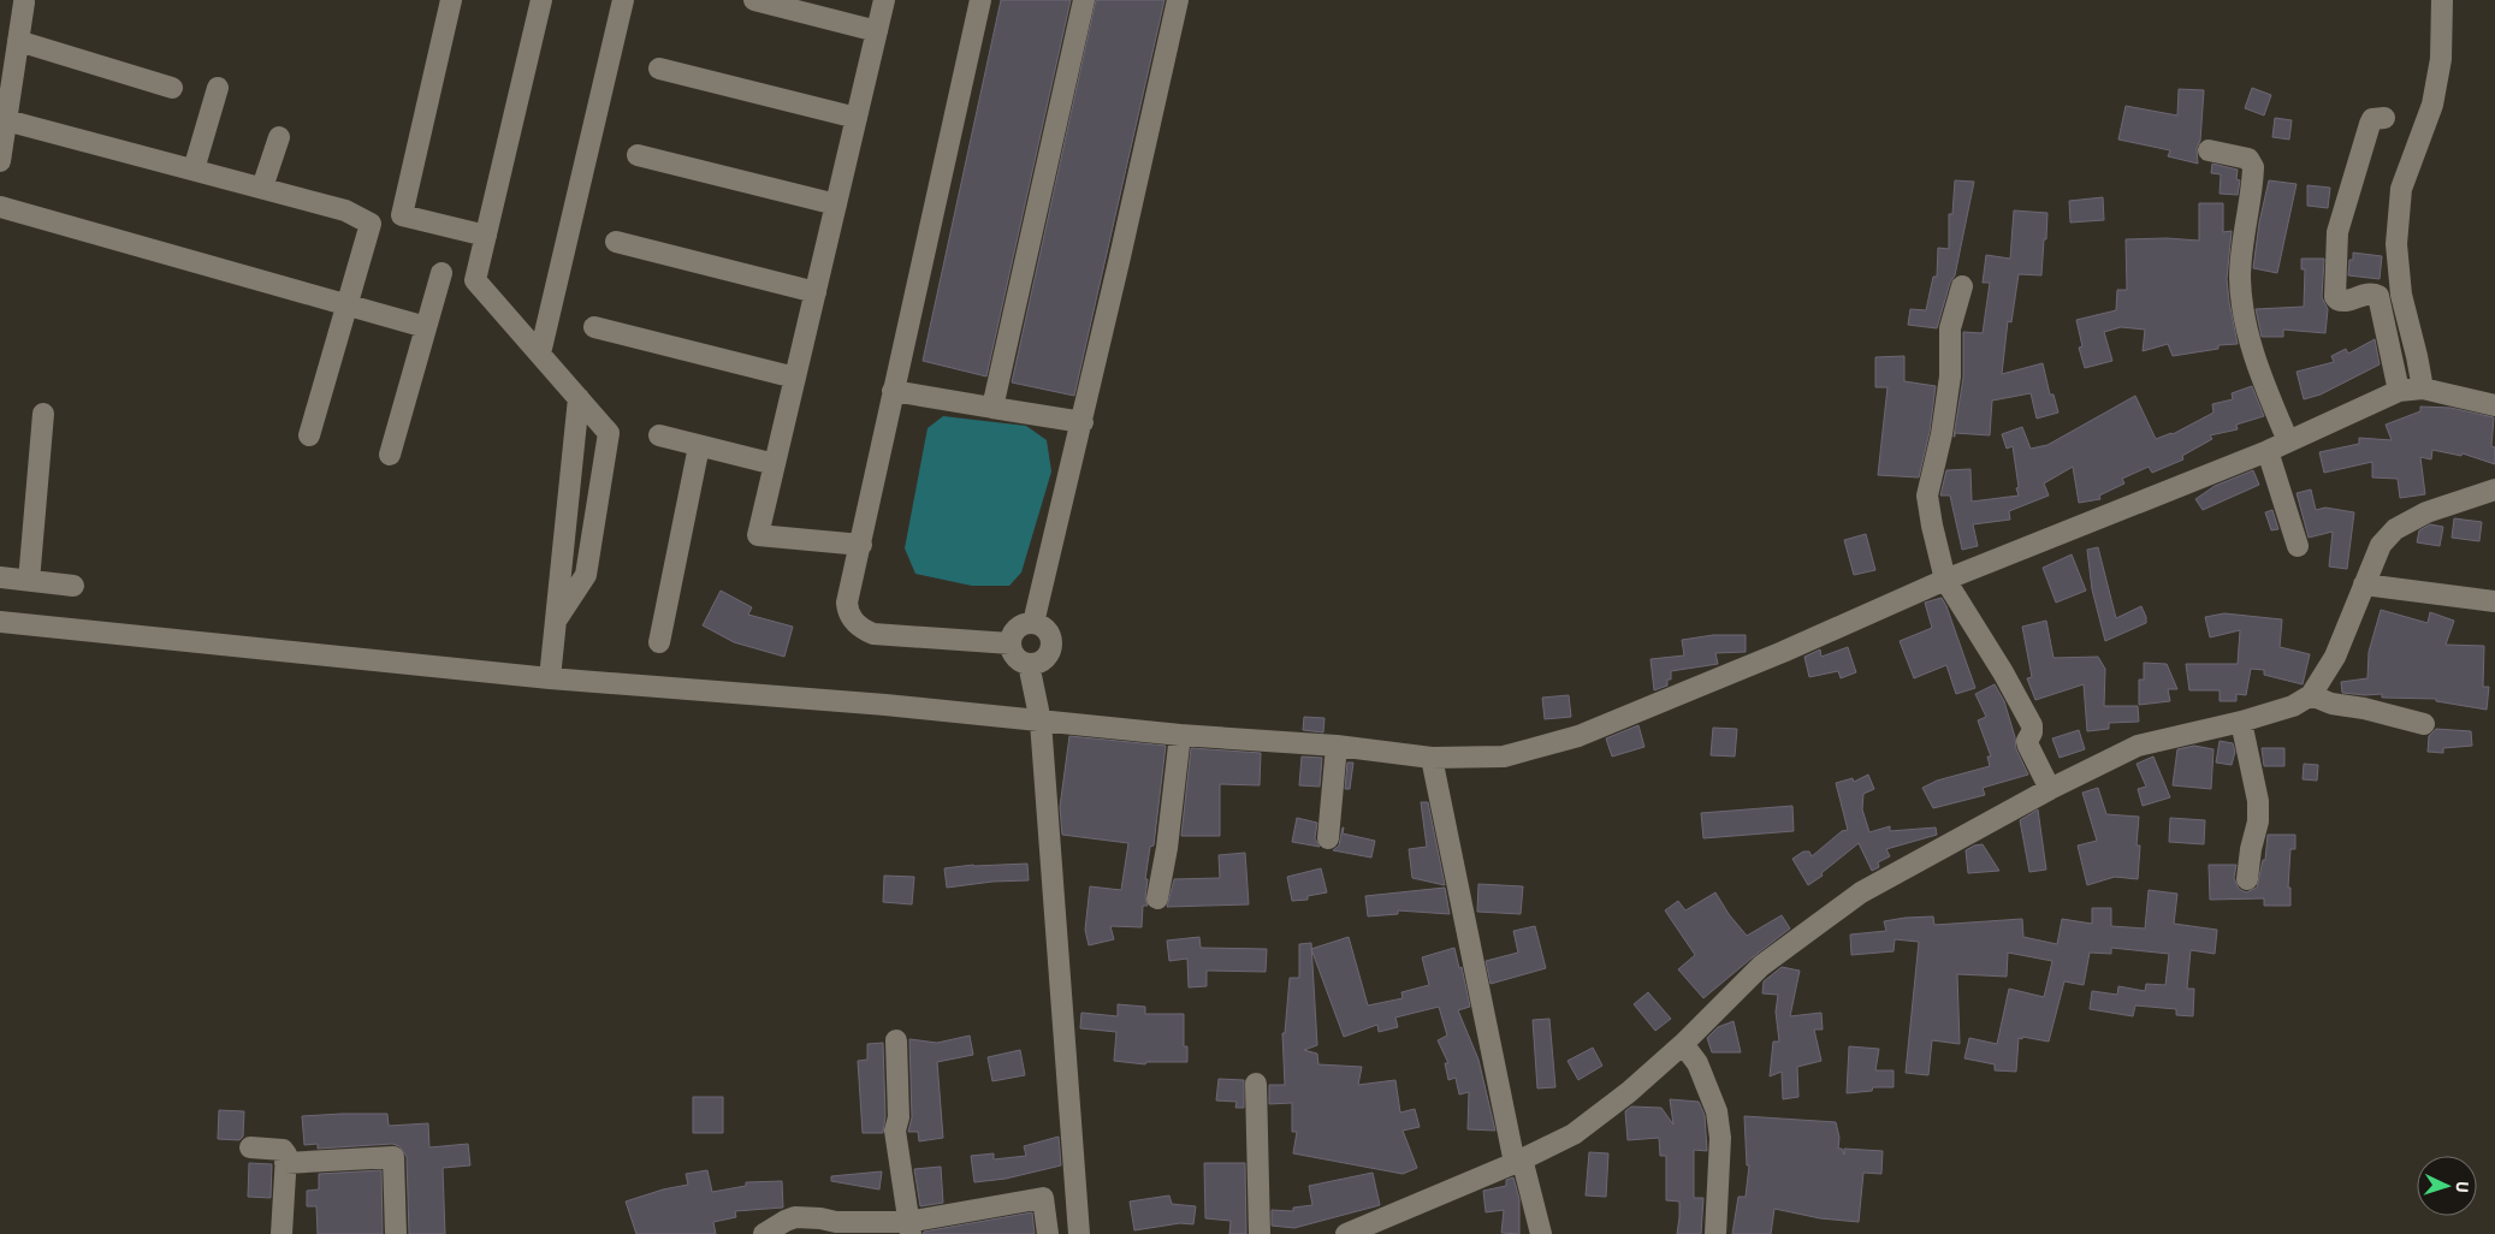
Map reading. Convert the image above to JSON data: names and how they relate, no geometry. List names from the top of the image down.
{
  "north": "right"
}
